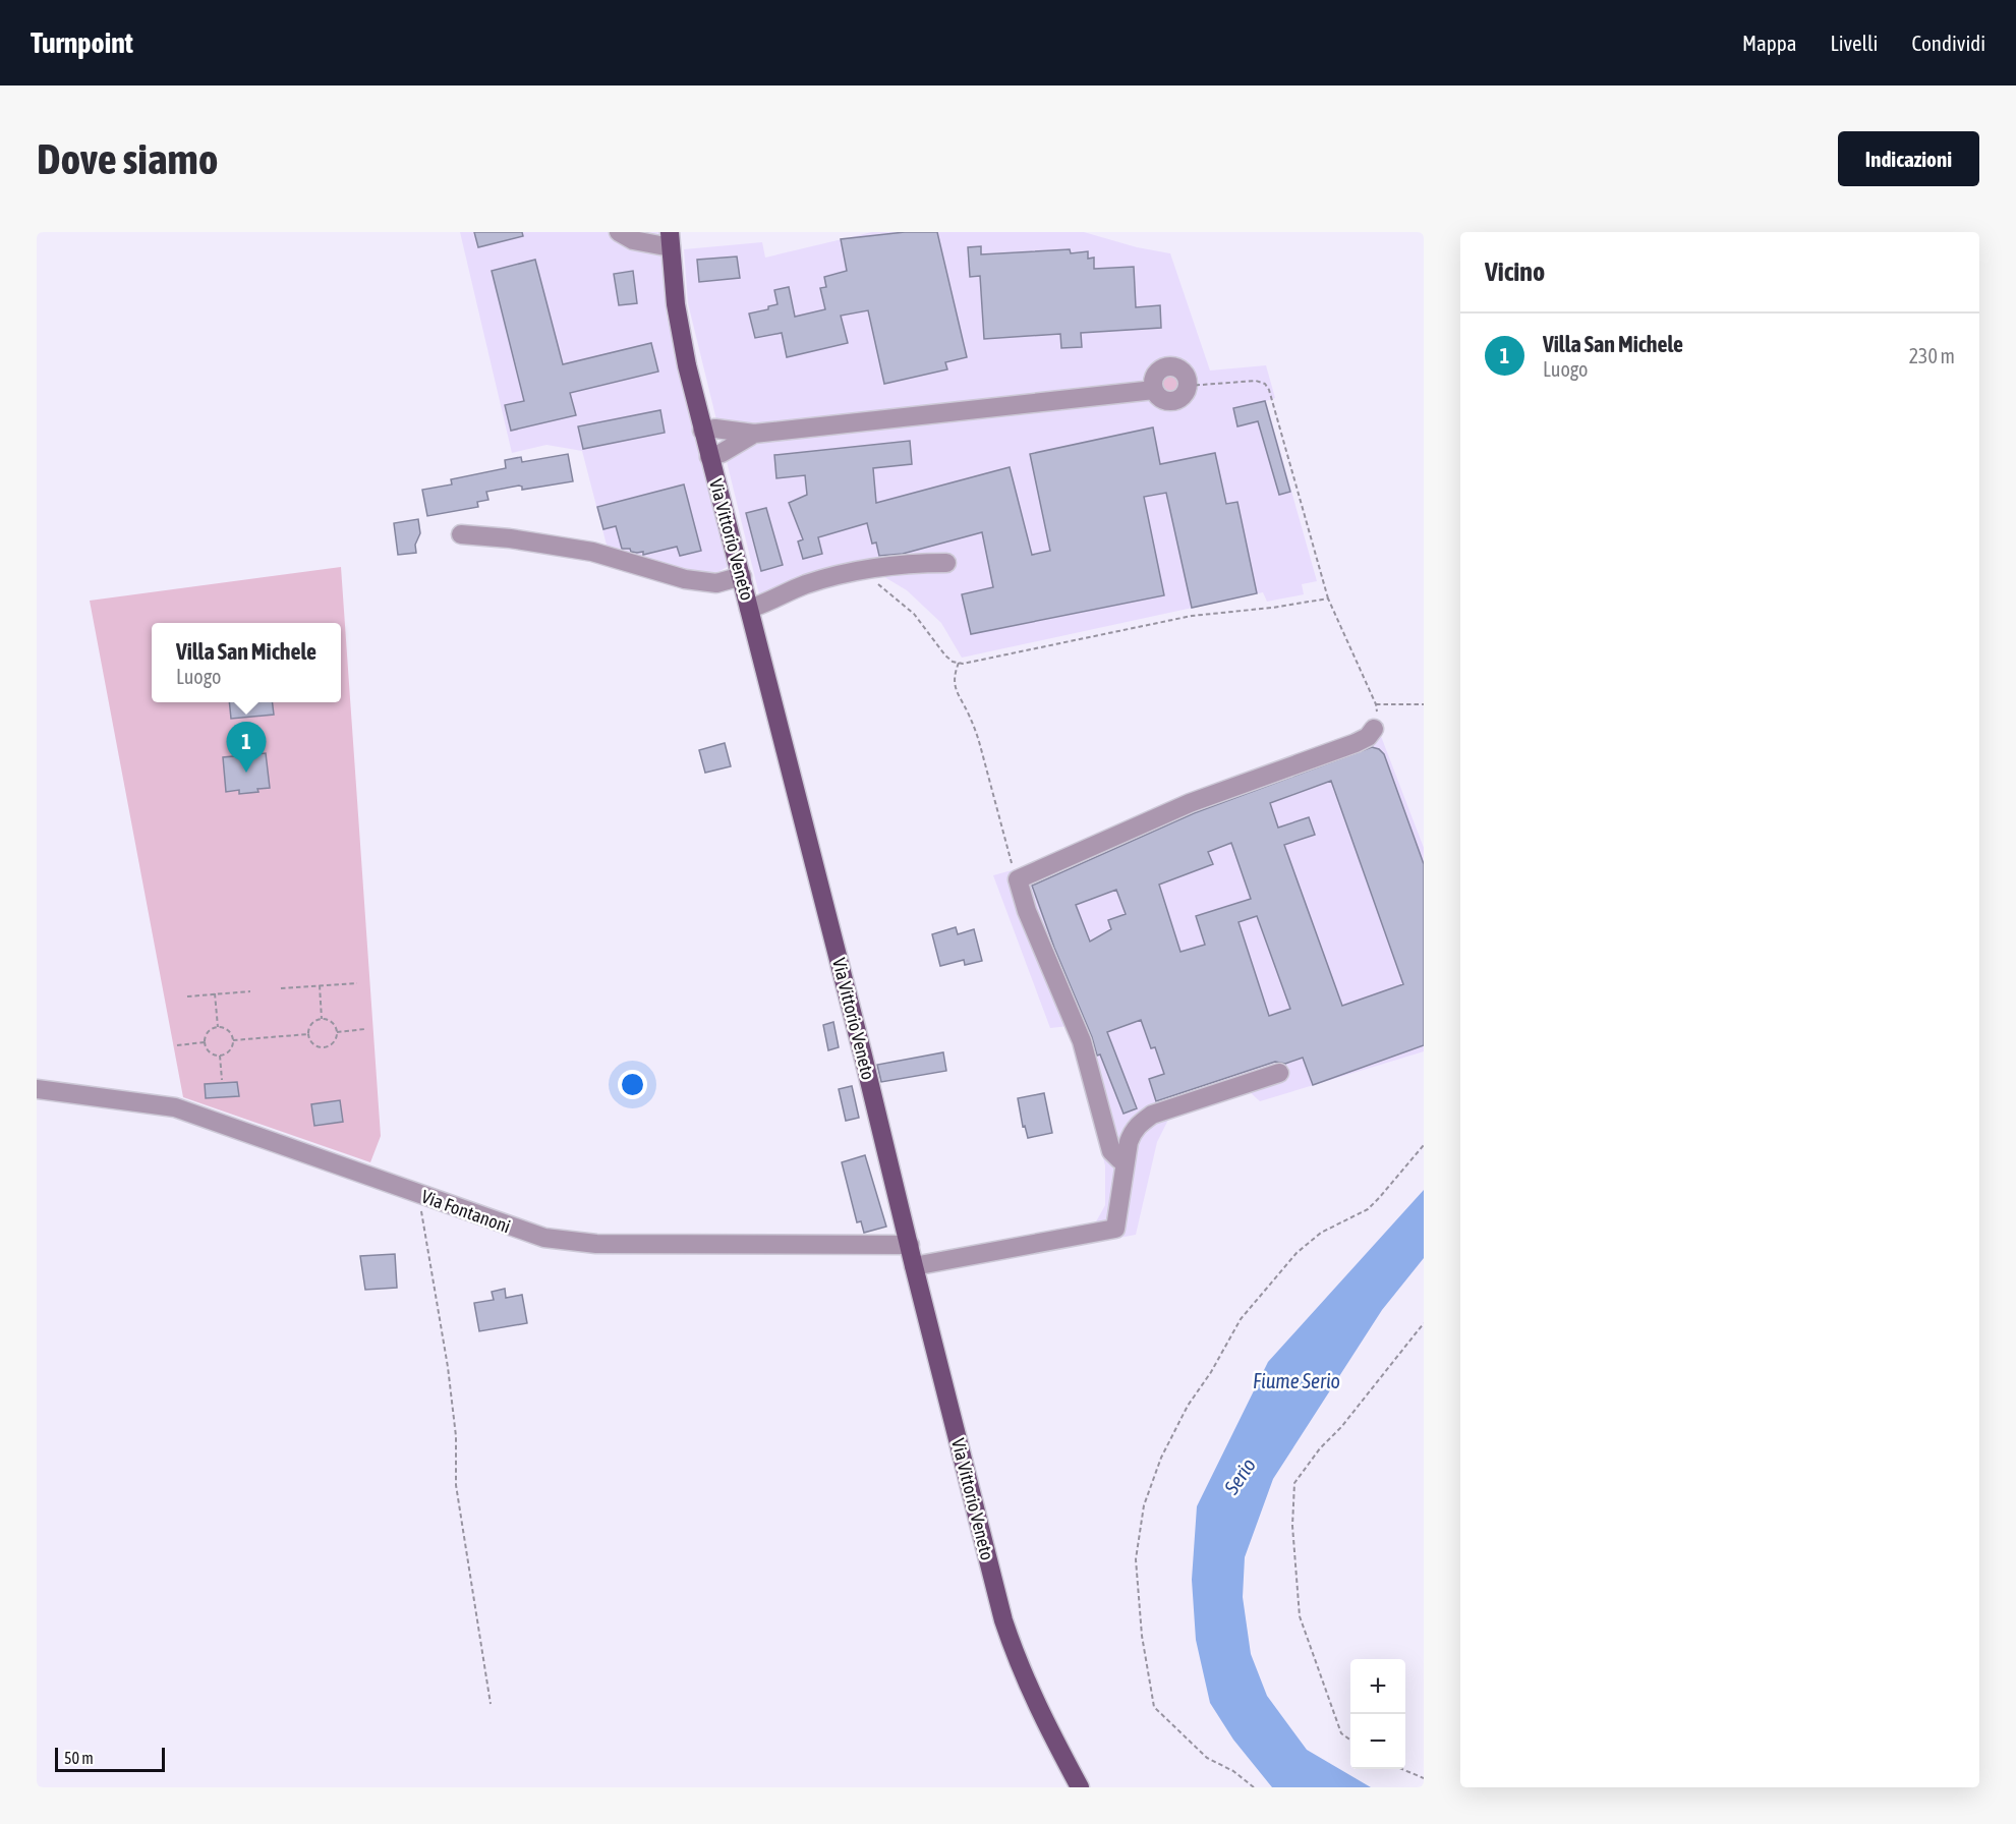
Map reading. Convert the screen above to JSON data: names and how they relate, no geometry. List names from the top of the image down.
{
  "streets": {
    "main road": ["Via Vittorio Veneto"],
    "street": ["Via Fontanoni"]
  },
  "crossings": [
    ["Via Vittorio Veneto", "Via Fontanoni"]
  ],
  "water": ["Fiume Serio", "Serio"],
  "scale_bar": "50 m",
  "page": {
    "header": "Turnpoint",
    "nav": ["Mappa", "Livelli", "Condividi"],
    "buttons": "Indicazioni",
    "title": "Dove siamo",
    "heading": "Vicino",
    "list": [
      {
        "mark": "1",
        "name": "Villa San Michele",
        "note": "Luogo",
        "value": "230 m"
      }
    ],
    "popup": ["Villa San Michele", "Luogo"],
    "pins": "1",
    "map_buttons": ["+", "−"],
    "scale": "50 m"
  }
}
